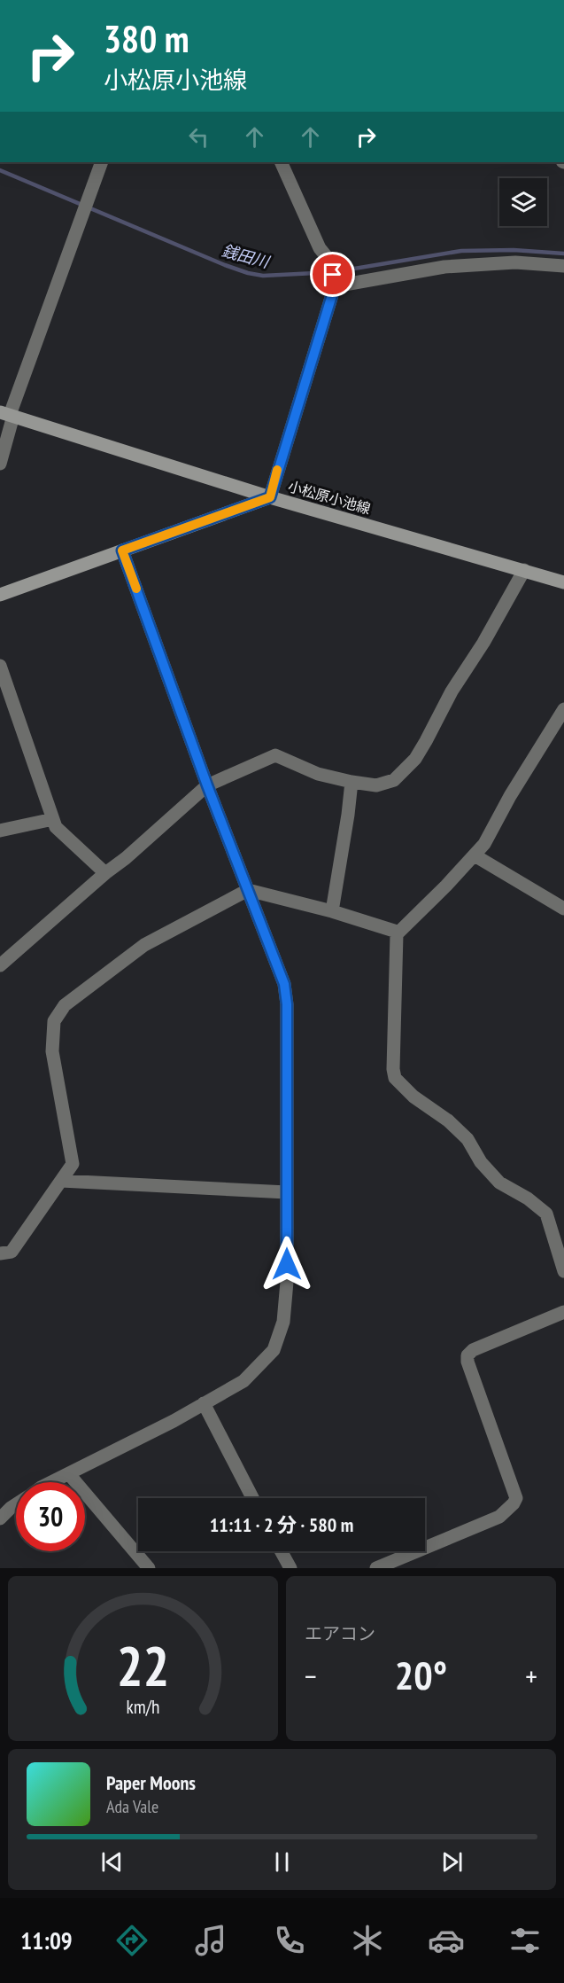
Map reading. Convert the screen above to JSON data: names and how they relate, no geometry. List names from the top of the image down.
{
  "streets": {
    "main road": ["小松原小池線"]
  },
  "water": ["銭田川"],
  "page": {
    "turn": ["380 m", "小松原小池線"],
    "limit": "30",
    "trip": "11:11 · 2 分 · 580 m",
    "tile": "エアコン",
    "heat": ["−", "20°", "+"],
    "song": ["Paper Moons", "Ada Vale"],
    "tabs": "11:09",
    "gauge": ["22", "km/h"]
  }
}
